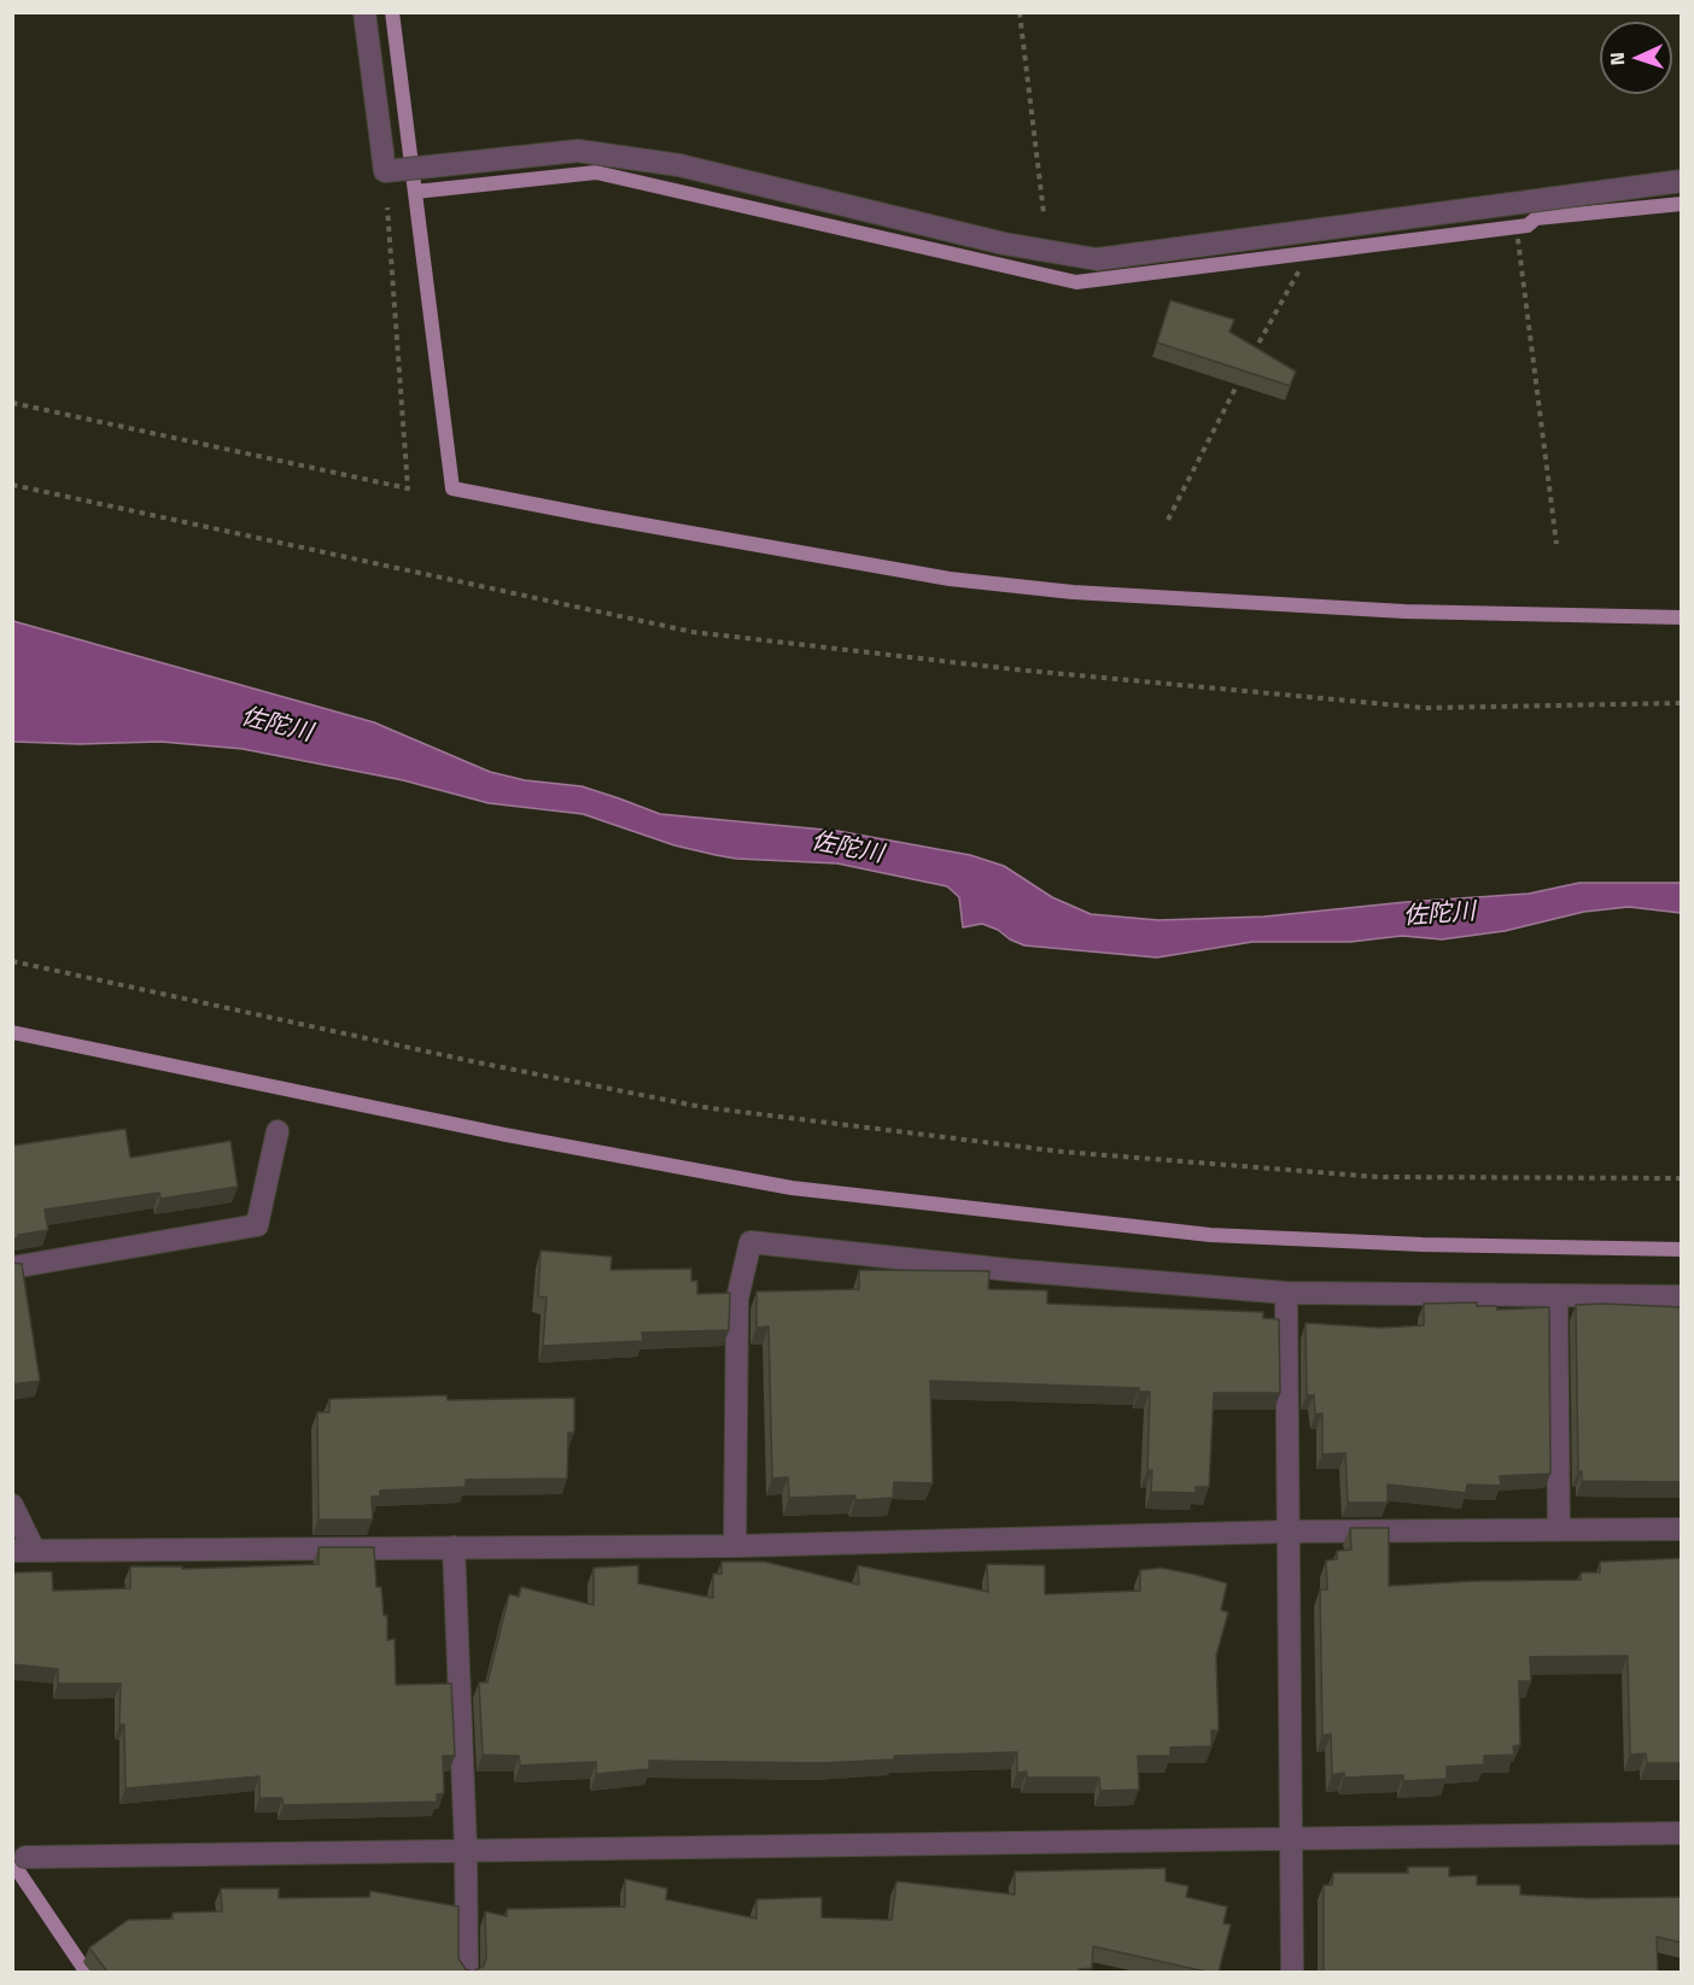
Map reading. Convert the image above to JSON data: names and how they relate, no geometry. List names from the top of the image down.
{
  "water": ["佐陀川"],
  "north": "left"
}
